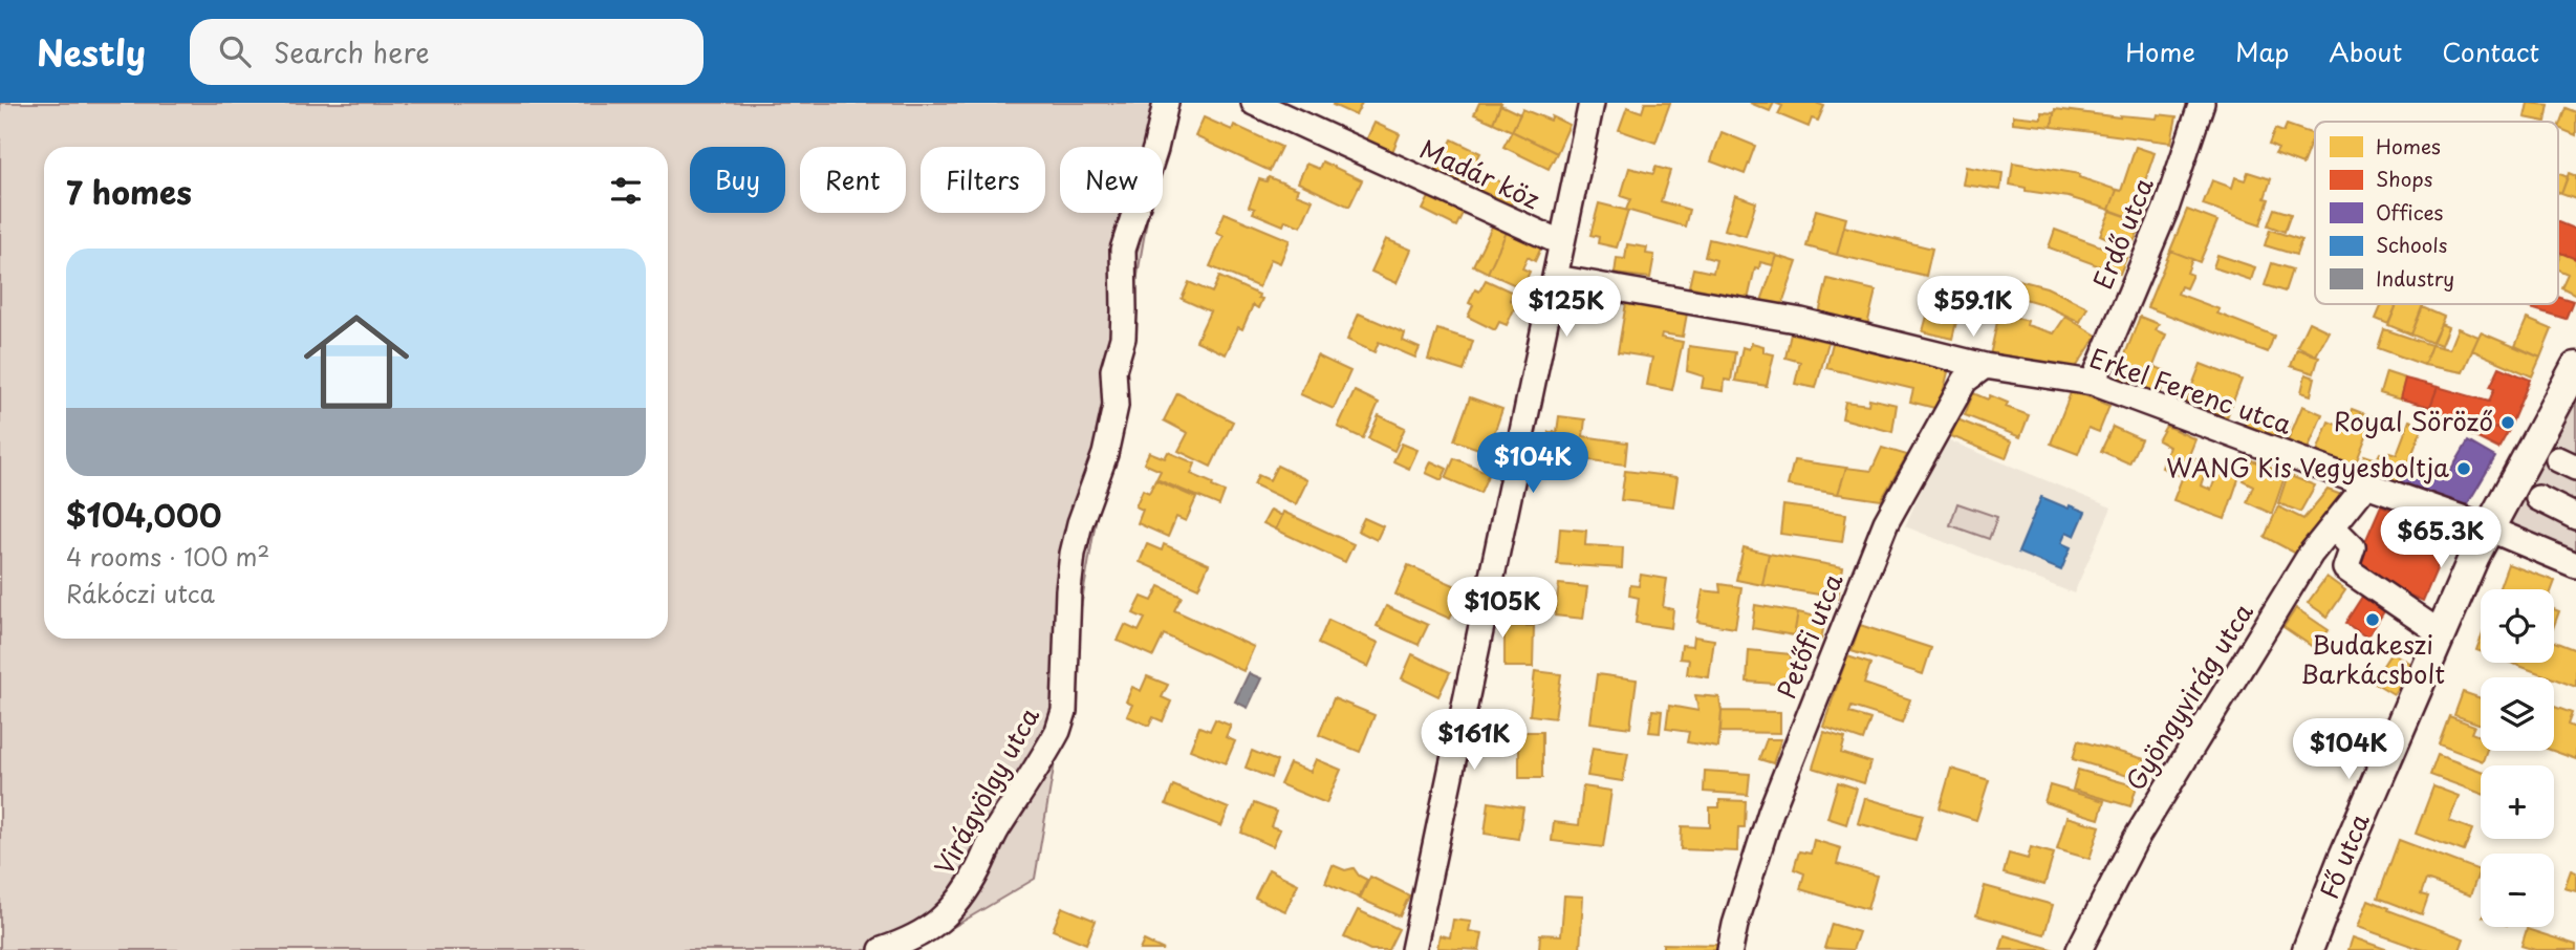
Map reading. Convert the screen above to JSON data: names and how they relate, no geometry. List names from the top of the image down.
{
  "streets": {
    "main road": ["Fő utca"],
    "street": [
      "Madár köz",
      "Erdő utca",
      "Erkel Ferenc utca",
      "Petőfi utca",
      "Gyöngyvirág utca",
      "Virágvölgy utca"
    ]
  },
  "crossings": [
    ["Erdő utca", "Erkel Ferenc utca"],
    ["Erkel Ferenc utca", "Petőfi utca"],
    ["Erkel Ferenc utca", "Gyöngyvirág utca"],
    ["Erkel Ferenc utca", "Fő utca"]
  ],
  "places": ["Royal Söröző", "WANG Kis Vegyesboltja", "Budakeszi Barkácsbolt"],
  "legend": [
    "Homes",
    "Shops",
    "Offices",
    "Schools",
    "Industry"
  ],
  "page": {
    "header": "Nestly",
    "search": "Search here",
    "nav": [
      "Home",
      "Map",
      "About",
      "Contact"
    ],
    "chip": [
      "Buy",
      "Rent",
      "Filters",
      "New"
    ],
    "heading": "7 homes",
    "list": [
      {
        "name": "$104,000",
        "note": "4 rooms · 100 m² · Rákóczi utca"
      }
    ],
    "price": [
      "$125K",
      "$59.1K",
      "$104K",
      "$65.3K",
      "$105K",
      "$161K",
      "$104K"
    ],
    "map_buttons": ["+", "−"]
  }
}
